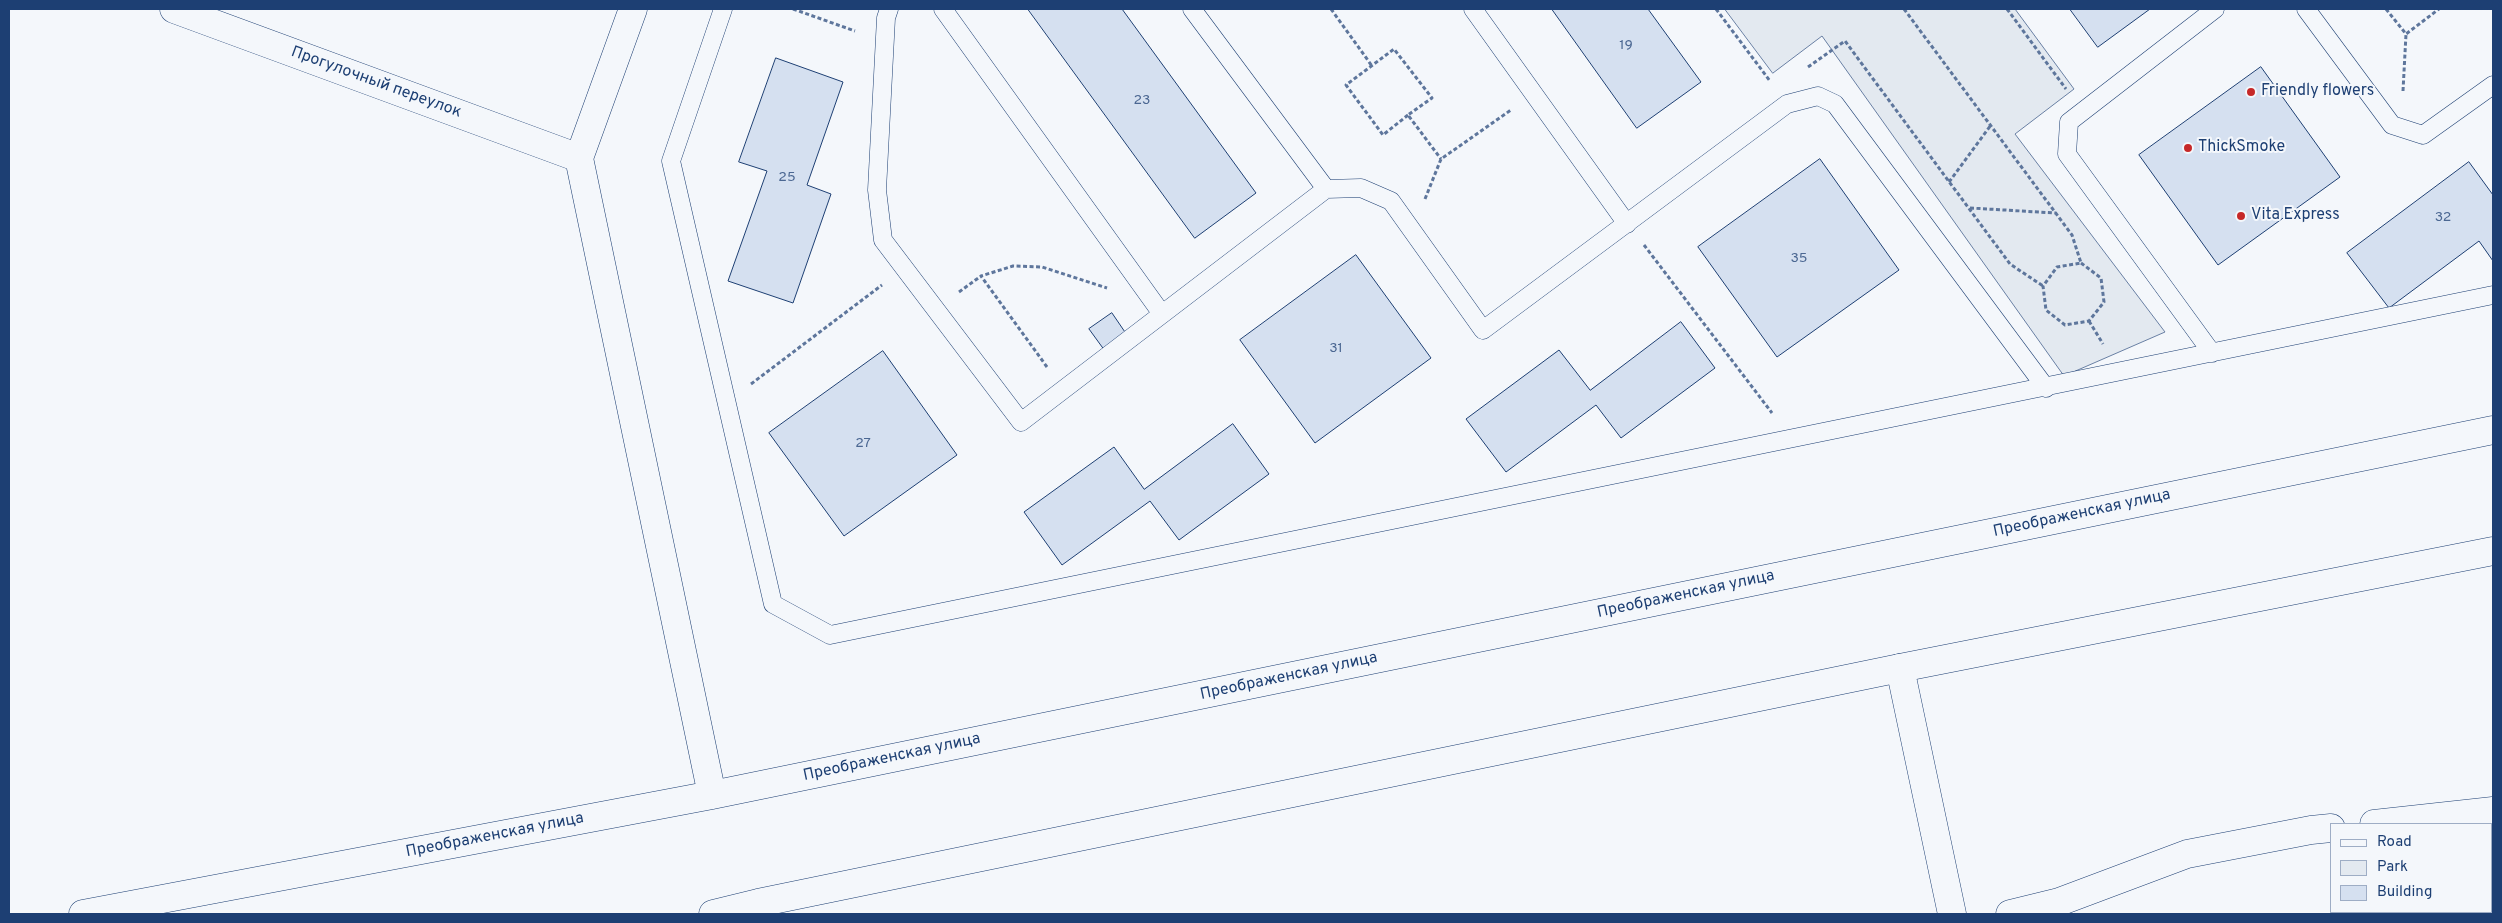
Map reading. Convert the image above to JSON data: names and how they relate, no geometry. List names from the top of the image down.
{
  "streets": {
    "street": ["Прогулочный переулок", "Преображенская улица"]
  },
  "places": ["Friendly flowers", "ThickSmoke", "Vita Express"],
  "house_numbers": [
    "19",
    "23",
    "25",
    "32",
    "35",
    "31",
    "27"
  ],
  "legend": ["Road", "Park", "Building"]
}
